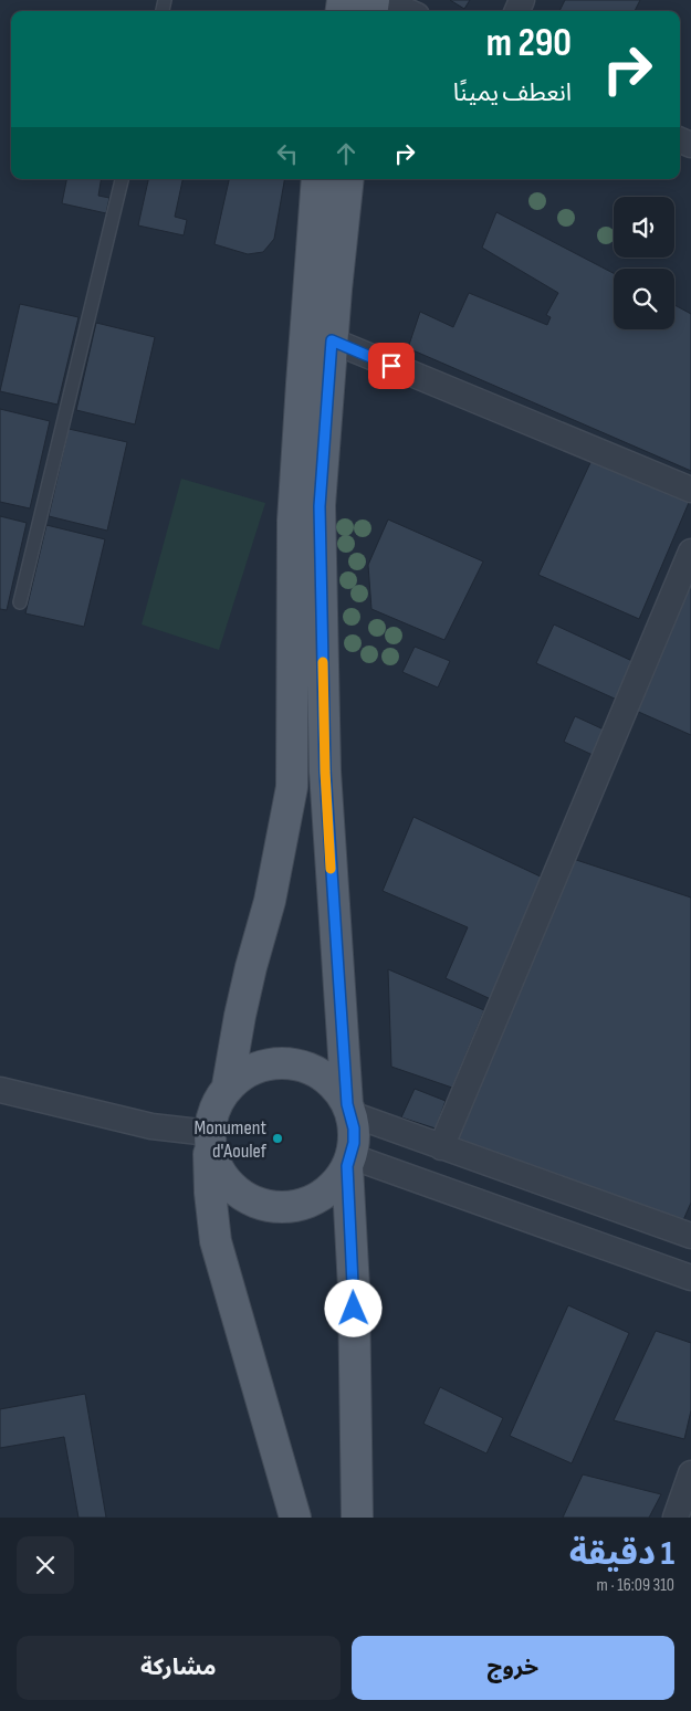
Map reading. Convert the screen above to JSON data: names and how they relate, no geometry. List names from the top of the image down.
{
  "places": ["Monument d'Aoulef"],
  "page": {
    "turn": ["290 m", "انعطف يمينًا"],
    "heading": ["1 دقيقة", "310 m · 16:09"],
    "buttons": ["خروج", "مشاركة"]
  }
}
